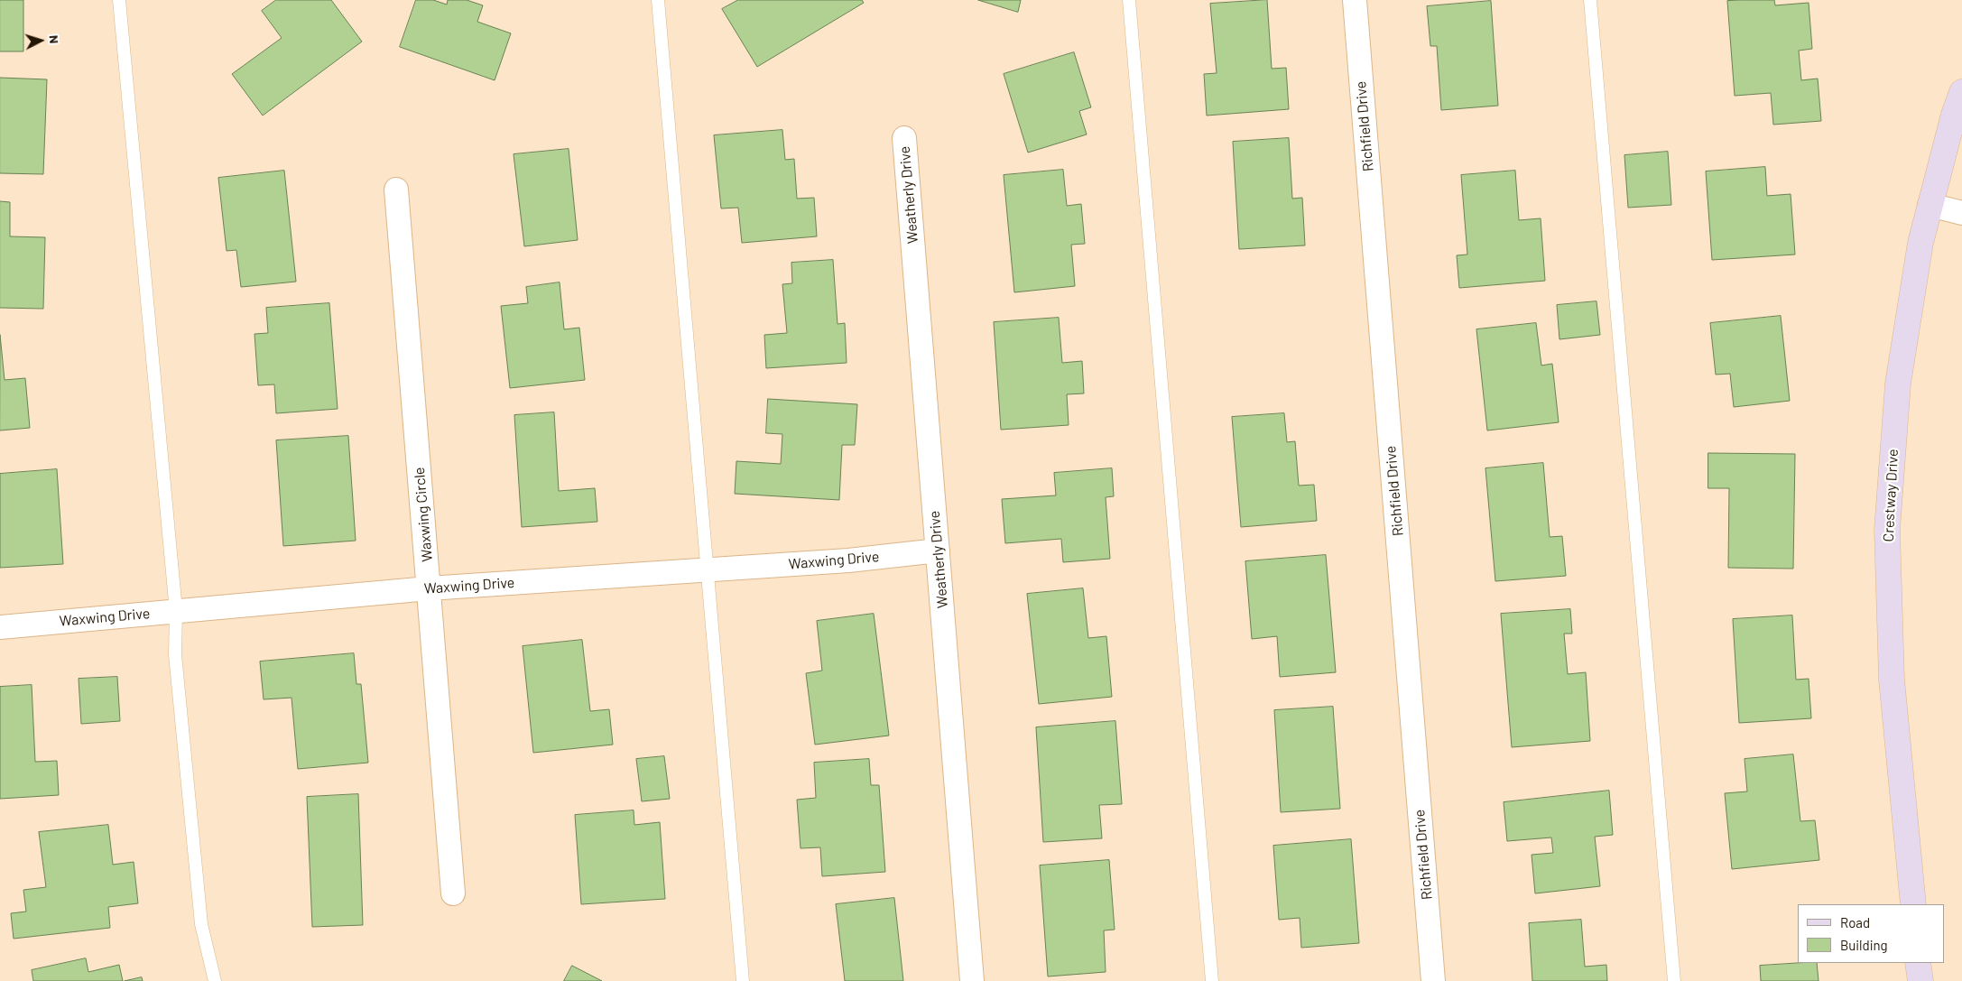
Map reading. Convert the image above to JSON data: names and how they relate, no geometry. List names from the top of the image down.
{
  "streets": {
    "main road": ["Crestway Drive"],
    "street": [
      "Richfield Drive",
      "Weatherly Drive",
      "Waxwing Circle",
      "Waxwing Drive"
    ]
  },
  "crossings": [
    ["Weatherly Drive", "Waxwing Drive"],
    ["Waxwing Circle", "Waxwing Drive"]
  ],
  "legend": ["Road", "Building"],
  "north": "right"
}
